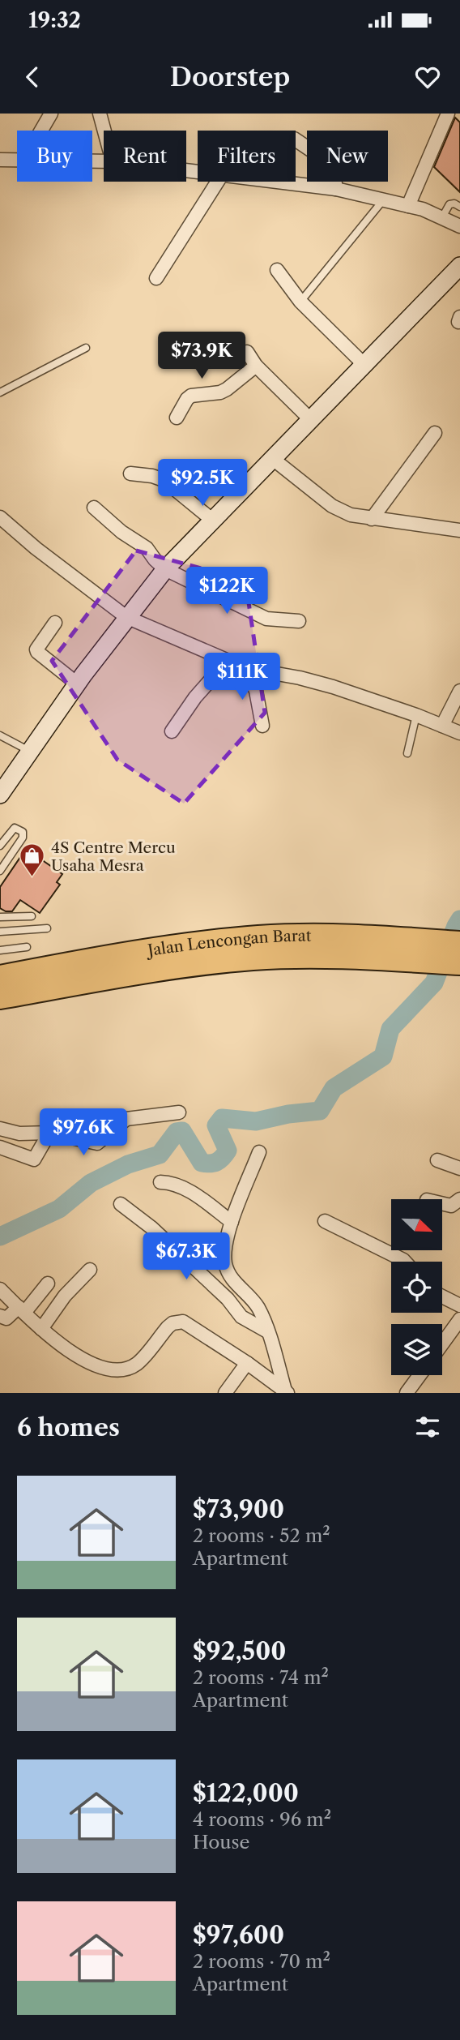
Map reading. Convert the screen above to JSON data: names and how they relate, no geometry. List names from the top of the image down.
{
  "streets": {
    "highway": ["Jalan Lencongan Barat"]
  },
  "places": {
    "shop": ["4S Centre Mercu Usaha Mesra"]
  },
  "north": "bottom right",
  "page": {
    "status": "19:32",
    "header": "Doorstep",
    "chip": [
      "Buy",
      "Rent",
      "Filters",
      "New"
    ],
    "price": [
      "$73.9K",
      "$92.5K",
      "$122K",
      "$111K",
      "$97.6K",
      "$67.3K"
    ],
    "heading": "6 homes",
    "list": [
      {
        "name": "$73,900",
        "note": "2 rooms · 52 m² · Apartment"
      },
      {
        "name": "$92,500",
        "note": "2 rooms · 74 m² · Apartment"
      },
      {
        "name": "$122,000",
        "note": "4 rooms · 96 m² · House"
      },
      {
        "name": "$97,600",
        "note": "2 rooms · 70 m² · Apartment"
      }
    ]
  }
}
